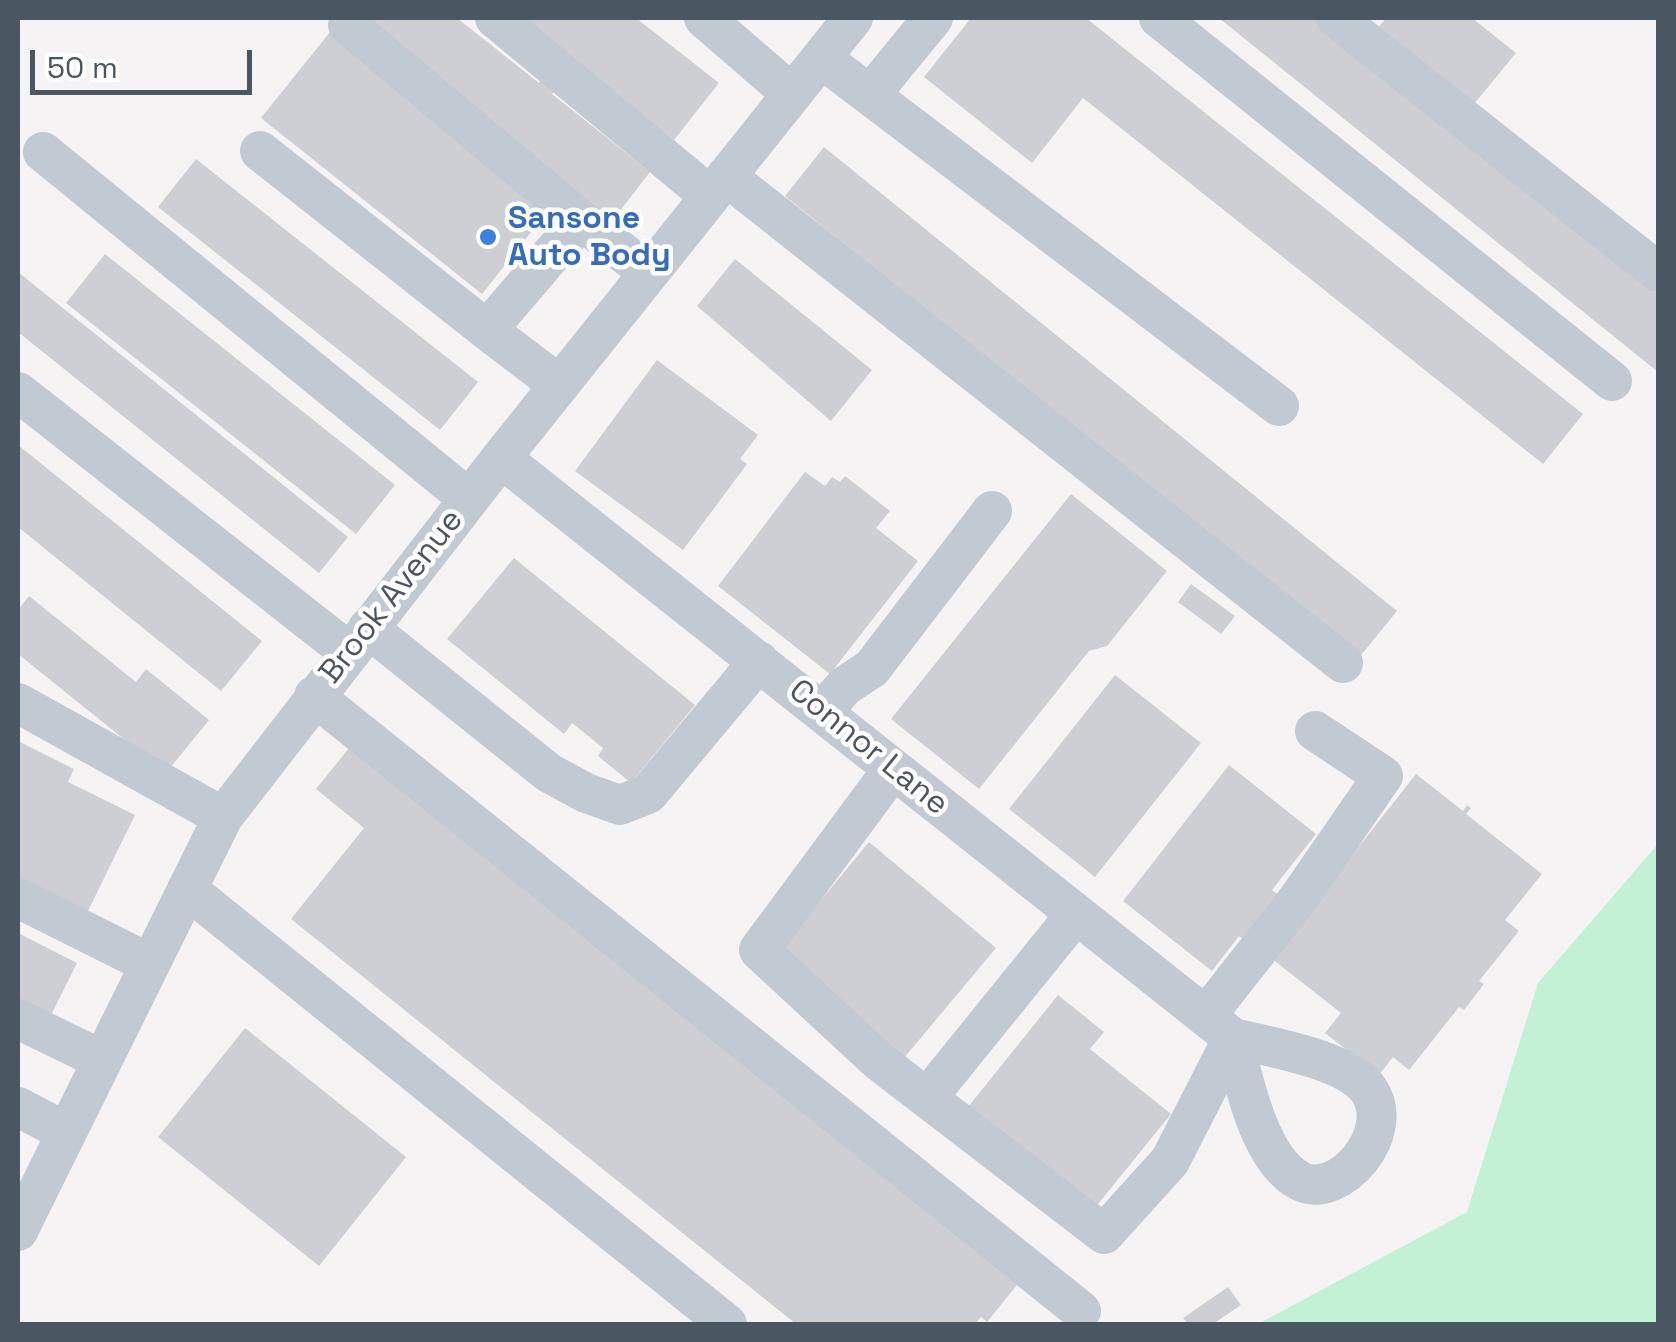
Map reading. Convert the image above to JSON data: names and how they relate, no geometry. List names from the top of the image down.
{
  "streets": {
    "street": ["Brook Avenue", "Connor Lane"]
  },
  "crossings": [
    ["Brook Avenue", "Connor Lane"]
  ],
  "places": ["Sansone Auto Body"],
  "scale_bar": "50 m"
}
